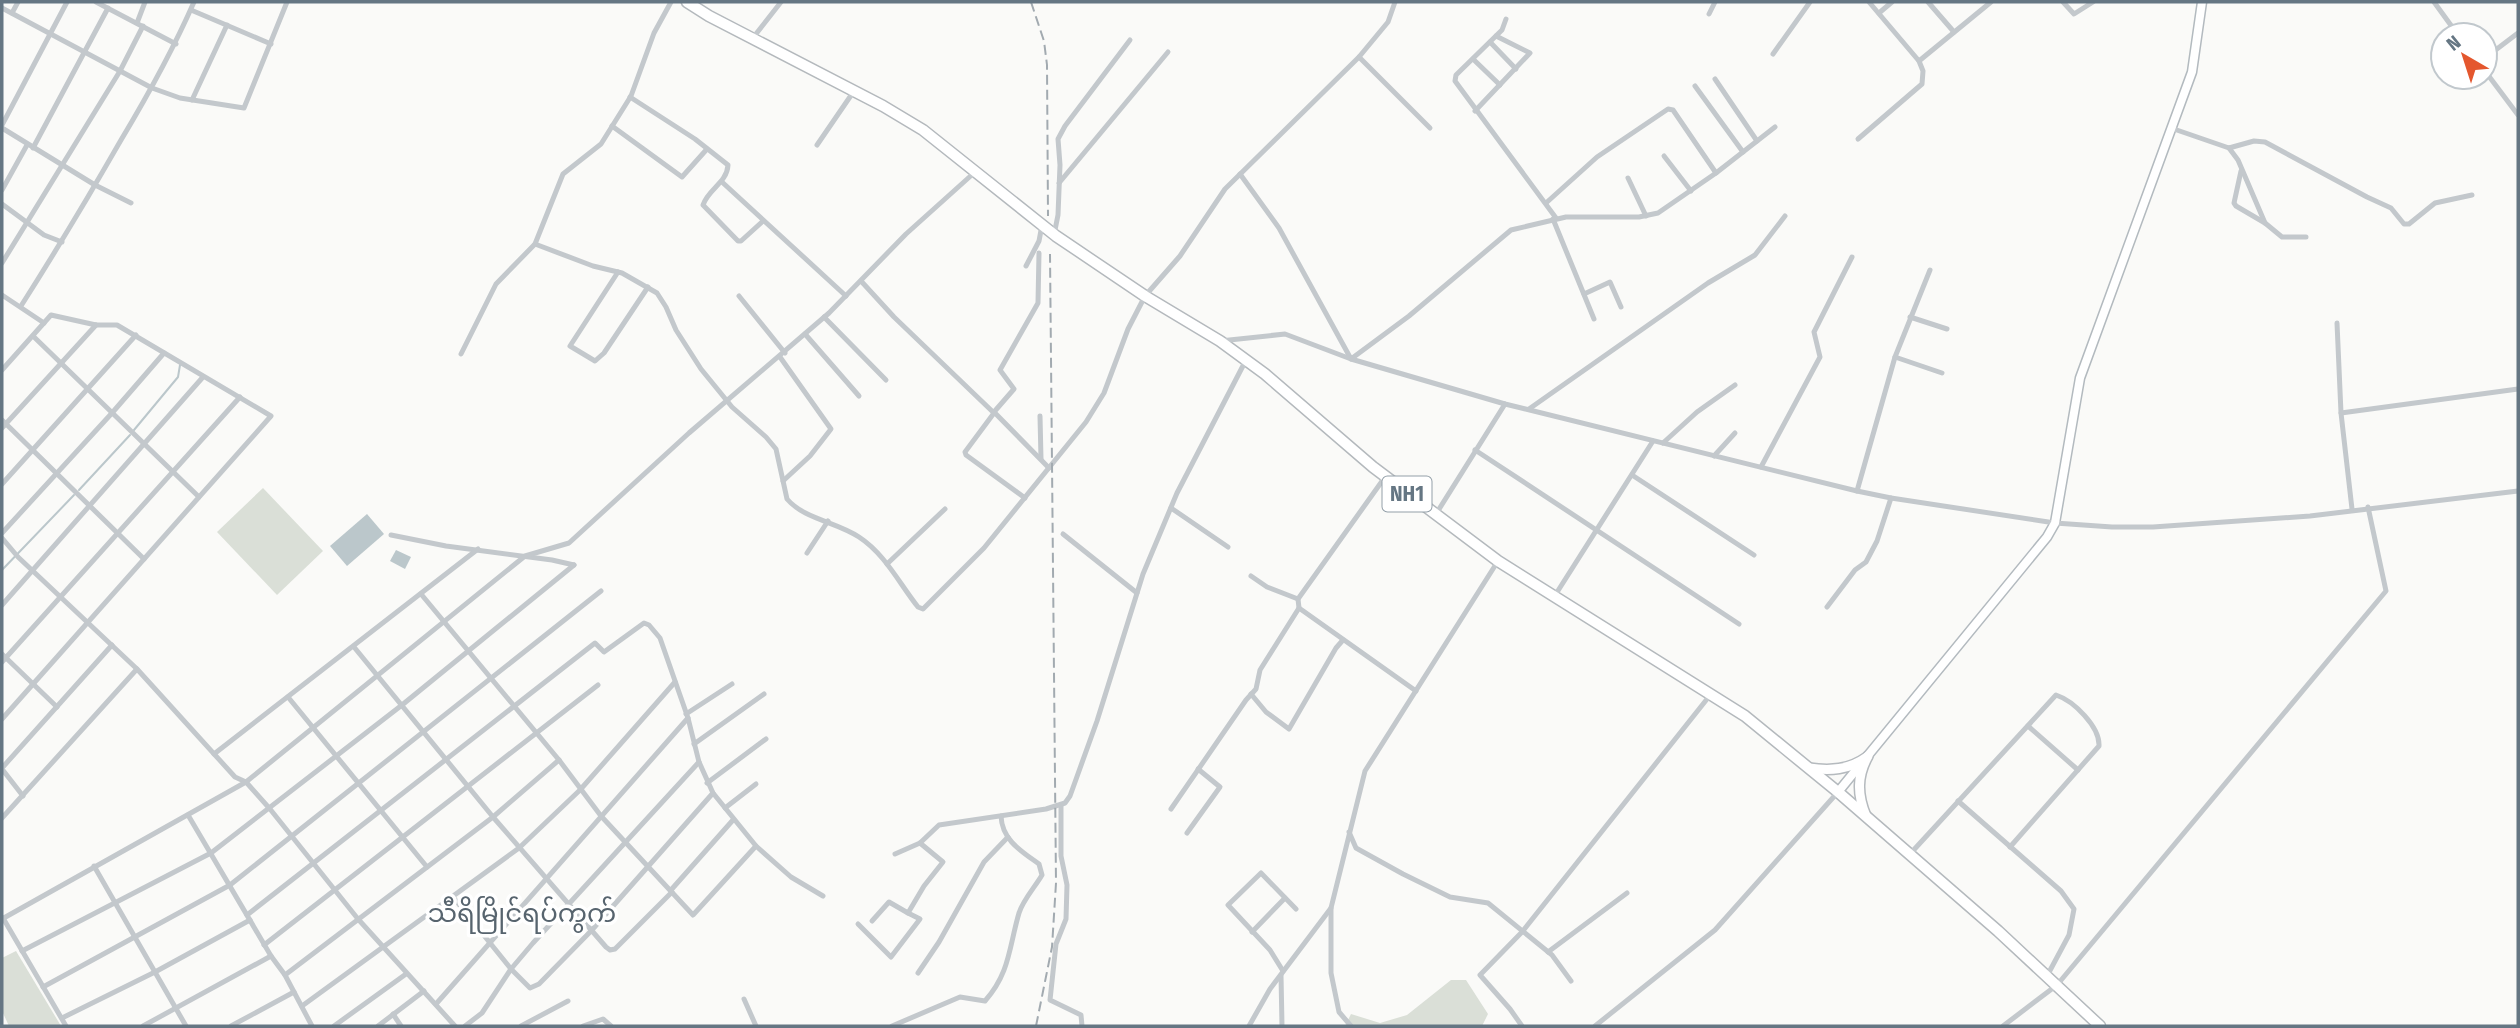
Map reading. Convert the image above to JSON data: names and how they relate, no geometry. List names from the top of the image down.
{
  "streets": {
    "highway": ["NH1"]
  },
  "districts": ["သီရိမြိုင်ရပ်ကွက်"],
  "north": "top left"
}
